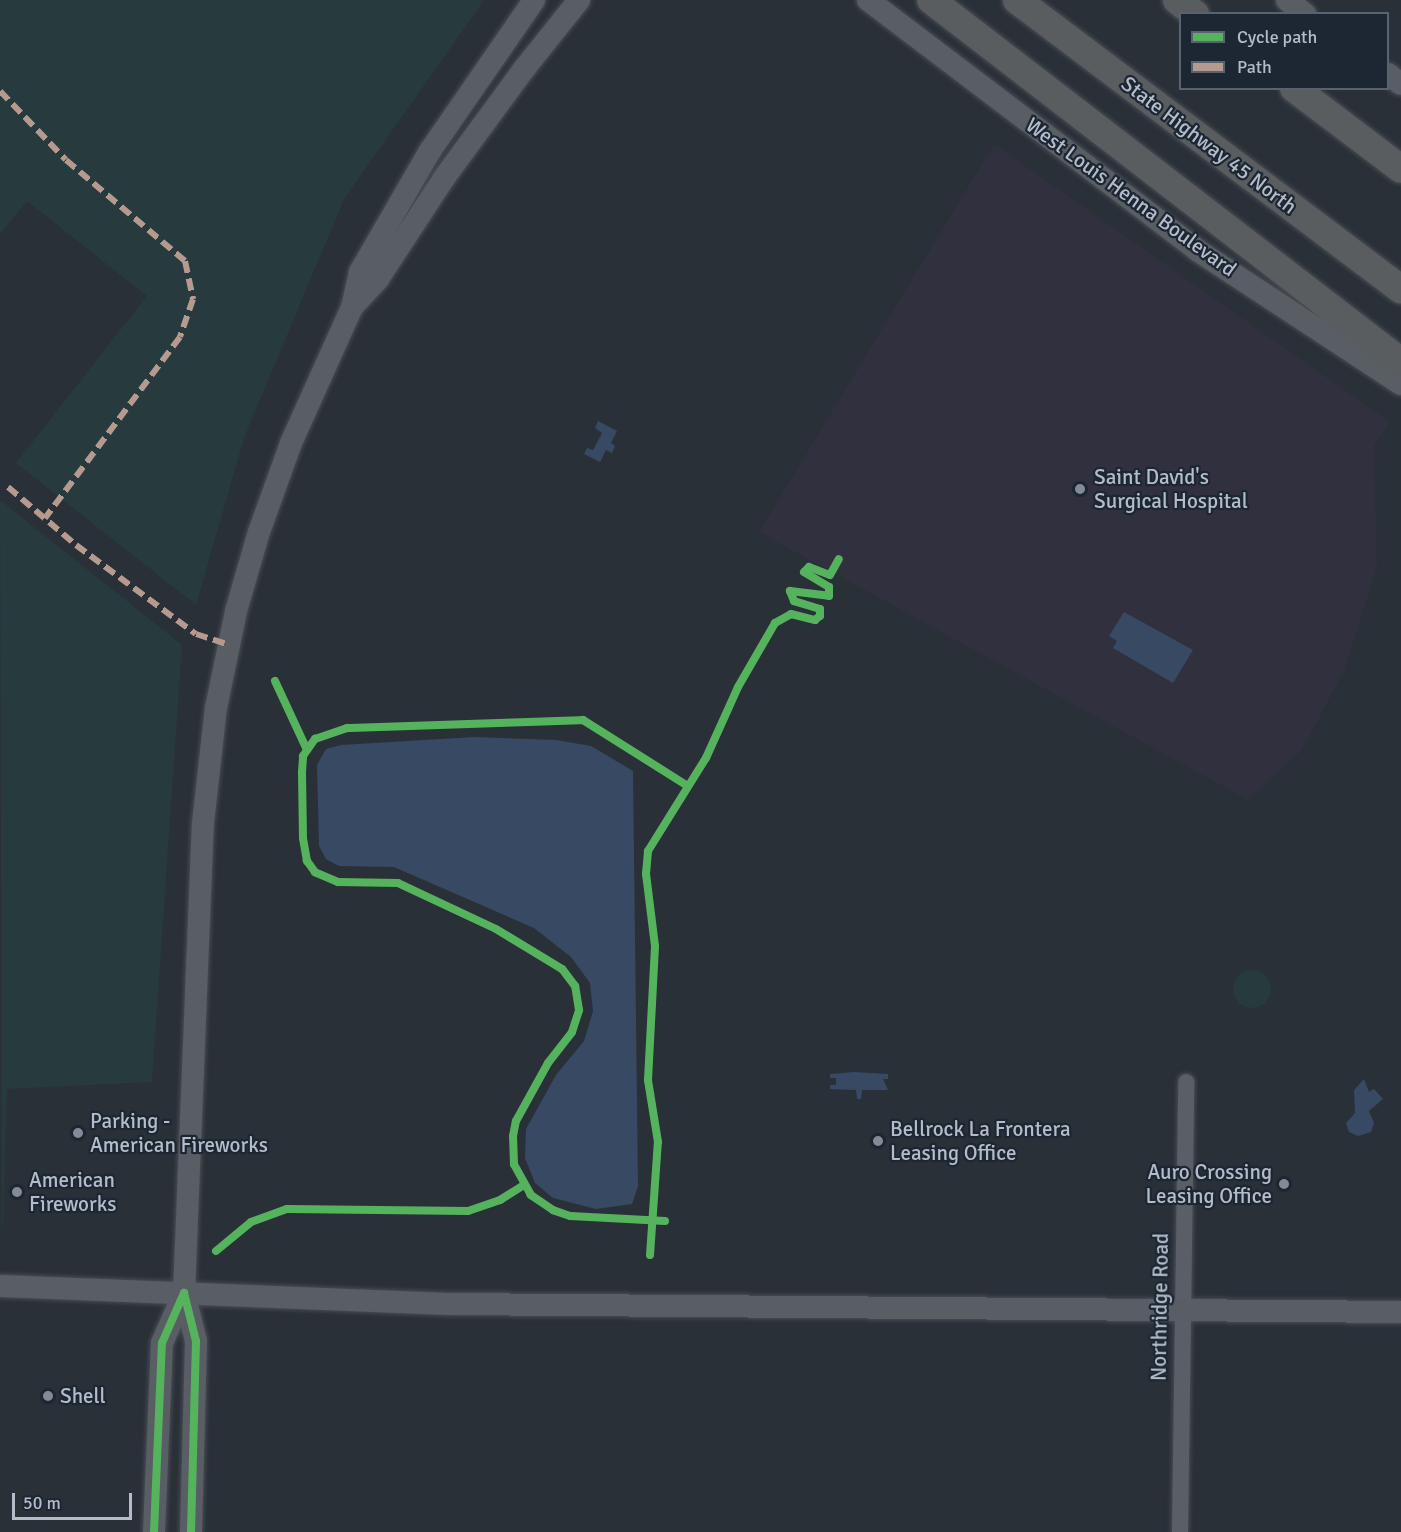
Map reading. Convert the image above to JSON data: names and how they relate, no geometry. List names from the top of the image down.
{
  "streets": {
    "highway": ["State Highway 45 North"],
    "main road": ["West Louis Henna Boulevard"],
    "street": ["Northridge Road"]
  },
  "places": [
    "Saint David's Surgical Hospital",
    "Parking - American Fireworks",
    "Bellrock La Frontera Leasing Office",
    "Auro Crossing Leasing Office",
    "American Fireworks",
    "Shell"
  ],
  "legend": ["Cycle path", "Path"],
  "scale_bar": "50 m"
}
